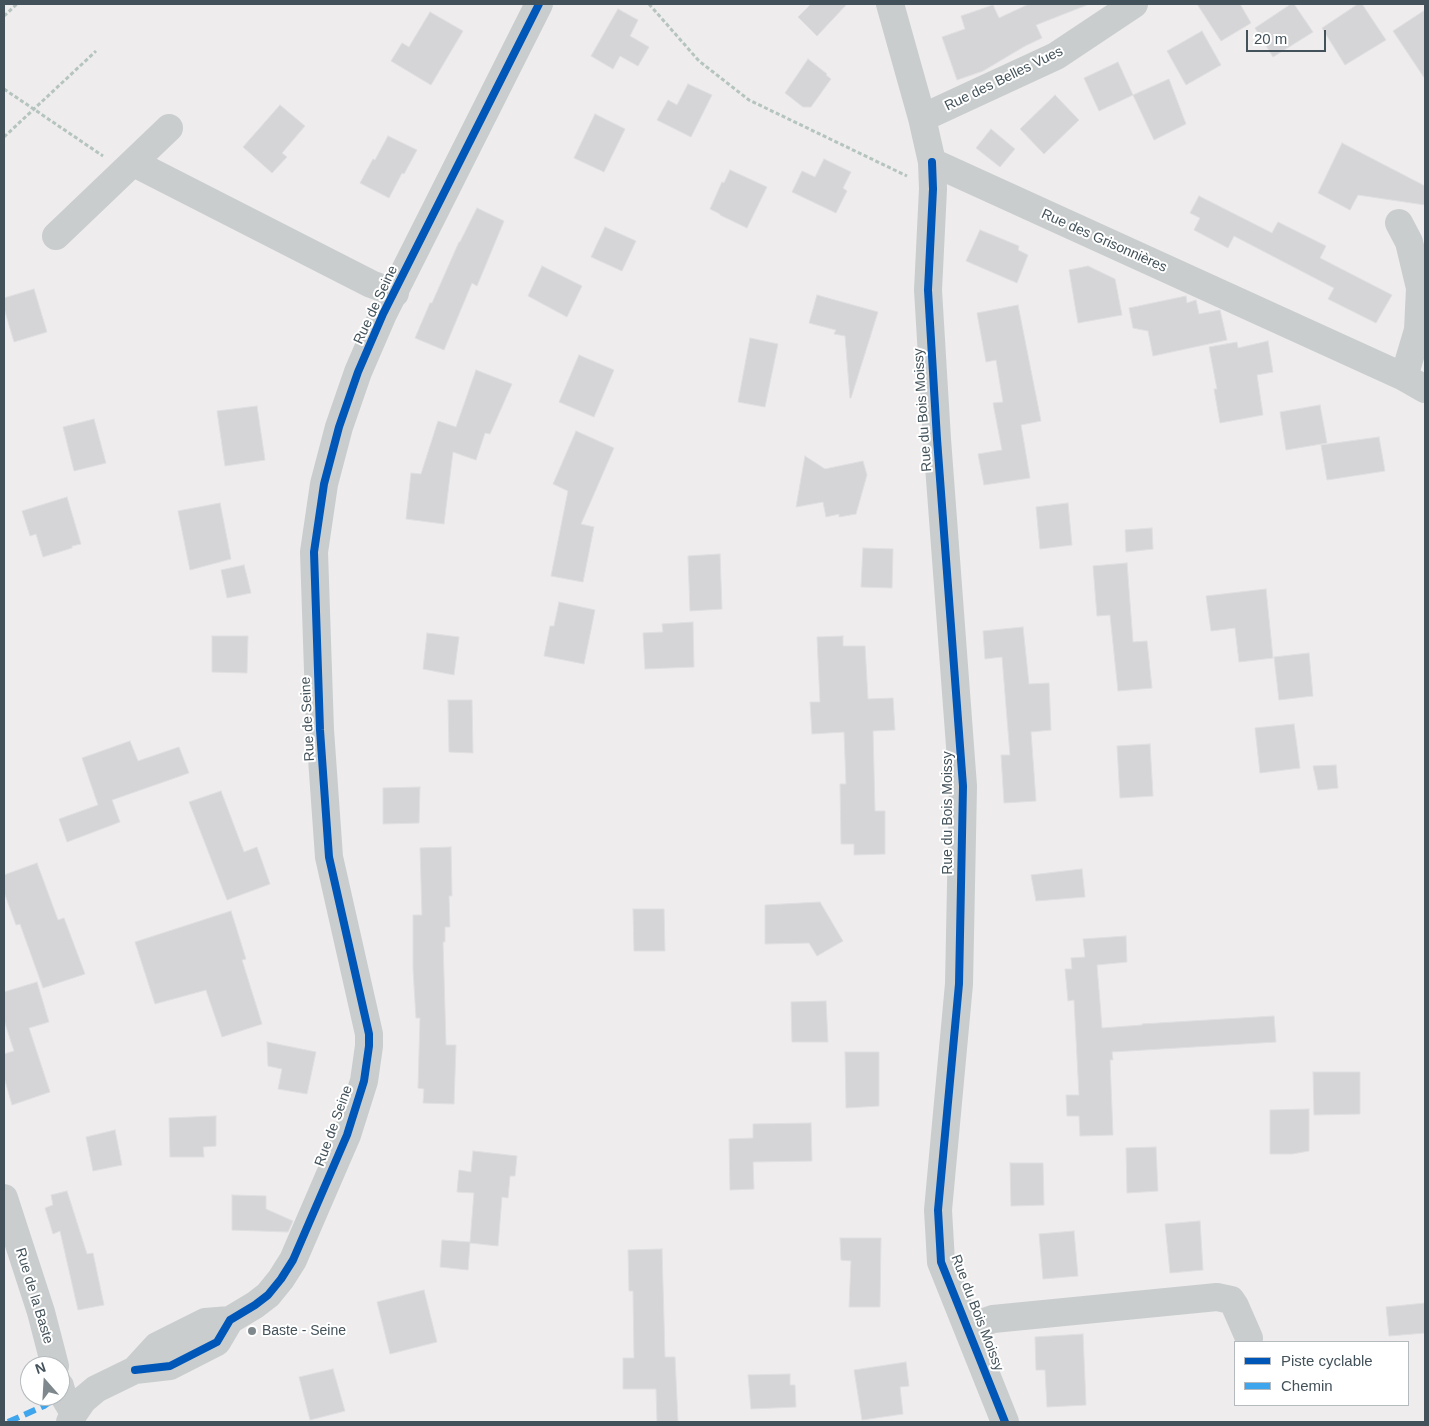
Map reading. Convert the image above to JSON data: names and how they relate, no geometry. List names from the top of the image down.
{
  "streets": {
    "street": [
      "Rue des Belles Vues",
      "Rue des Grisonnières",
      "Rue de Seine",
      "Rue du Bois Moissy",
      "Rue de la Baste"
    ]
  },
  "crossings": [
    ["Rue des Grisonnières", "Rue du Bois Moissy"]
  ],
  "places": ["Baste - Seine"],
  "legend": ["Piste cyclable", "Chemin"],
  "scale_bar": "20 m",
  "north": "top"
}
